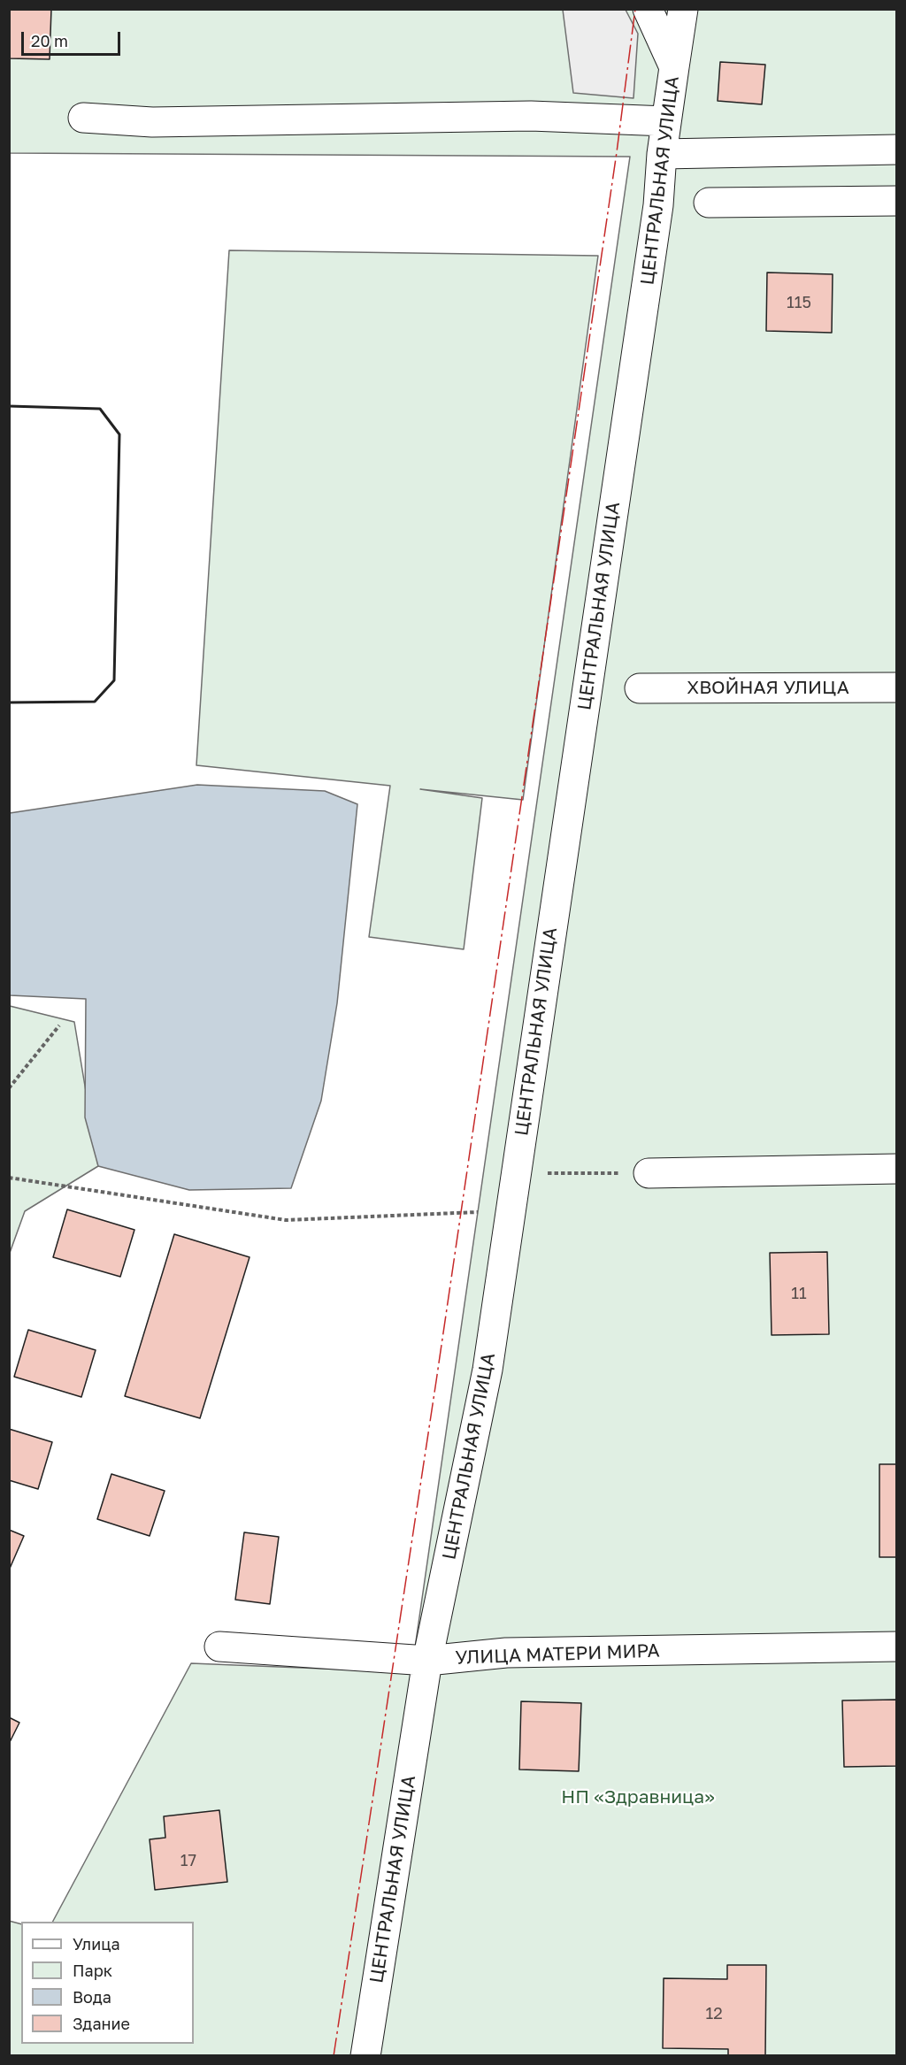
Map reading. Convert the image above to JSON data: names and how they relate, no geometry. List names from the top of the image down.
{
  "streets": {
    "street": ["ЦЕНТРАЛЬНАЯ УЛИЦА", "ХВОЙНАЯ УЛИЦА", "УЛИЦА МАТЕРИ МИРА"]
  },
  "crossings": [
    ["ЦЕНТРАЛЬНАЯ УЛИЦА", "УЛИЦА МАТЕРИ МИРА"]
  ],
  "parks": ["НП «Здравница»"],
  "house_numbers": [
    "115",
    "11",
    "17",
    "12"
  ],
  "legend": [
    "Улица",
    "Парк",
    "Вода",
    "Здание"
  ],
  "scale_bar": "20 m"
}
